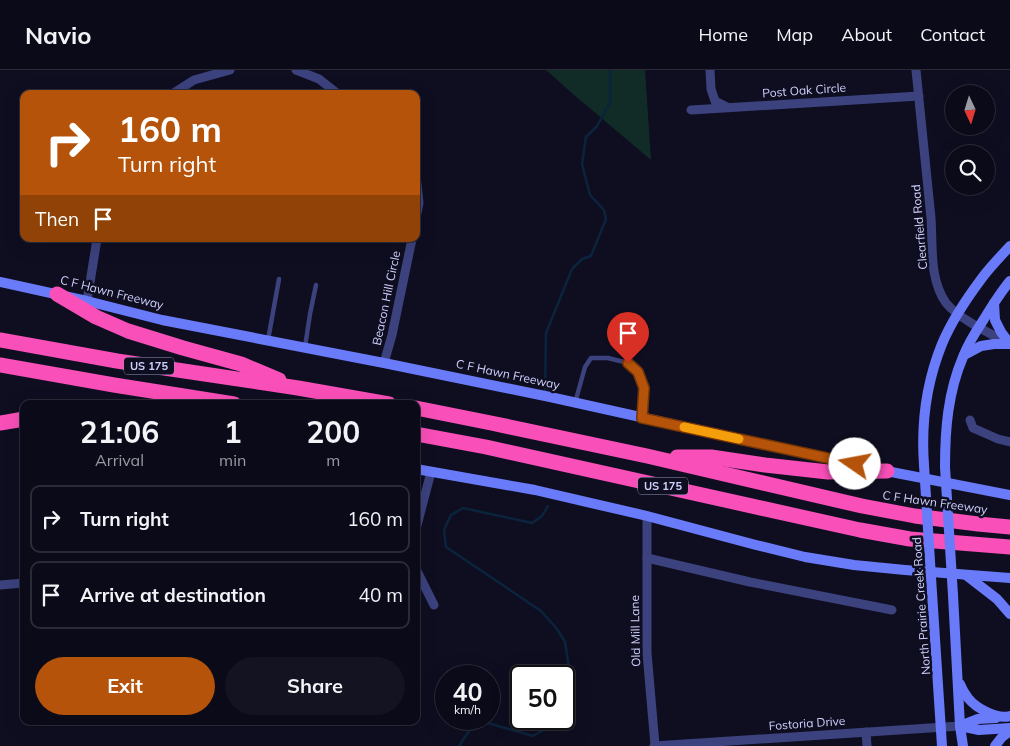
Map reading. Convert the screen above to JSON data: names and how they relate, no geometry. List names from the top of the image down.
{
  "streets": {
    "highway": ["C F Hawn Freeway", "US 175"],
    "main road": ["North Prairie Creek Road"],
    "street": [
      "Post Oak Circle",
      "Clearfield Road",
      "Beacon Hill Circle",
      "Old Mill Lane",
      "Fostoria Drive"
    ]
  },
  "crossings": [
    ["Post Oak Circle", "Clearfield Road"],
    ["Clearfield Road", "North Prairie Creek Road"],
    ["C F Hawn Freeway", "Beacon Hill Circle"],
    ["North Prairie Creek Road", "Fostoria Drive"],
    ["Old Mill Lane", "Fostoria Drive"]
  ],
  "north": "bottom",
  "page": {
    "header": "Navio",
    "nav": [
      "Home",
      "Map",
      "About",
      "Contact"
    ],
    "turn": ["160 m", "Turn right"],
    "then": "Then",
    "eta": [
      "21:06",
      "Arrival",
      "1",
      "min",
      "200",
      "m"
    ],
    "list": [
      {
        "name": "Turn right",
        "value": "160 m"
      },
      {
        "name": "Arrive at destination",
        "value": "40 m"
      }
    ],
    "buttons": ["Exit", "Share"],
    "speed": "40 km/h",
    "limit": "50"
  }
}
